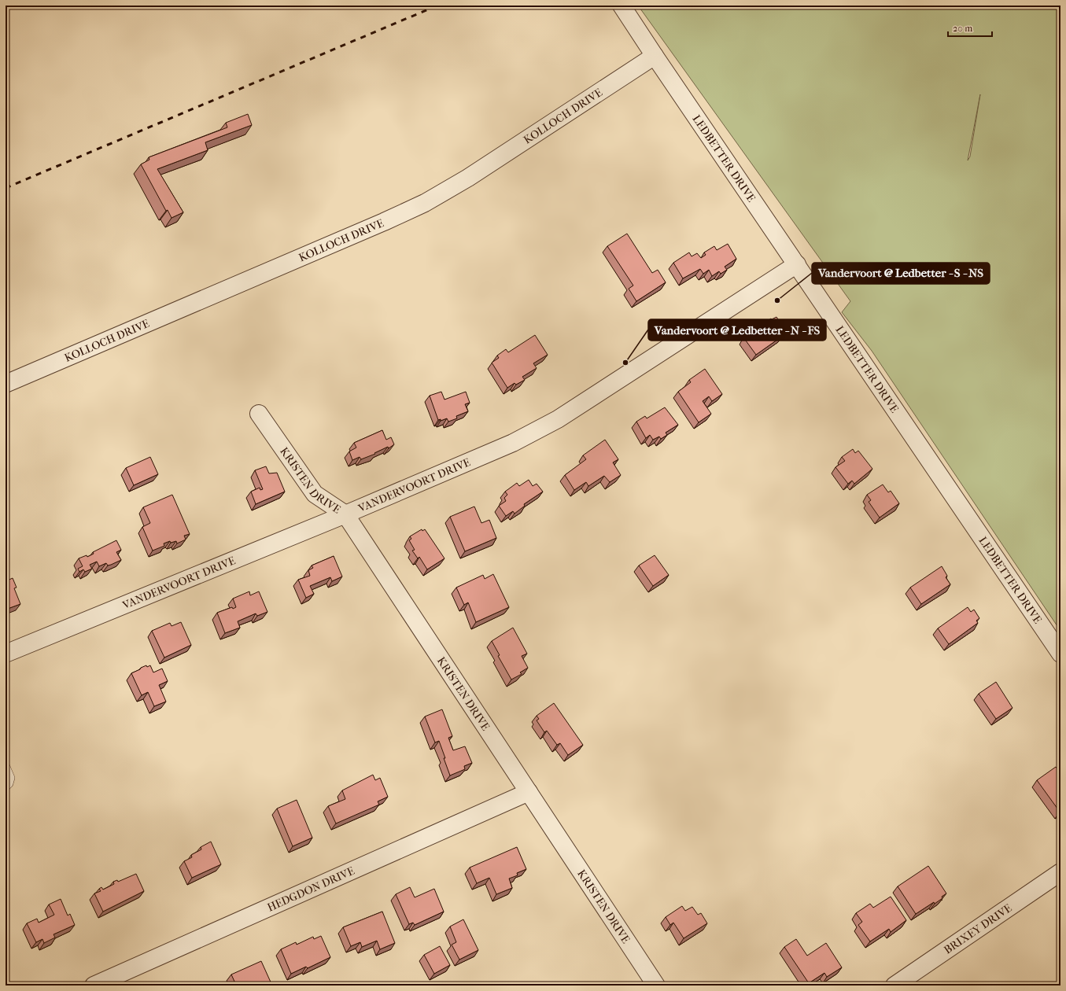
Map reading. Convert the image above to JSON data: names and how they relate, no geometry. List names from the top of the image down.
{
  "streets": {
    "street": [
      "KOLLOCH DRIVE",
      "LEDBETTER DRIVE",
      "KRISTEN DRIVE",
      "VANDERVOORT DRIVE",
      "HEDGDON DRIVE",
      "BRIXEY DRIVE"
    ]
  },
  "crossings": [
    ["KOLLOCH DRIVE", "LEDBETTER DRIVE"],
    ["LEDBETTER DRIVE", "VANDERVOORT DRIVE"],
    ["KRISTEN DRIVE", "VANDERVOORT DRIVE"],
    ["KRISTEN DRIVE", "HEDGDON DRIVE"]
  ],
  "places": ["Vandervoort @ Ledbetter - S - NS", "Vandervoort @ Ledbetter - N - FS"],
  "scale_bar": "20 m"
}
